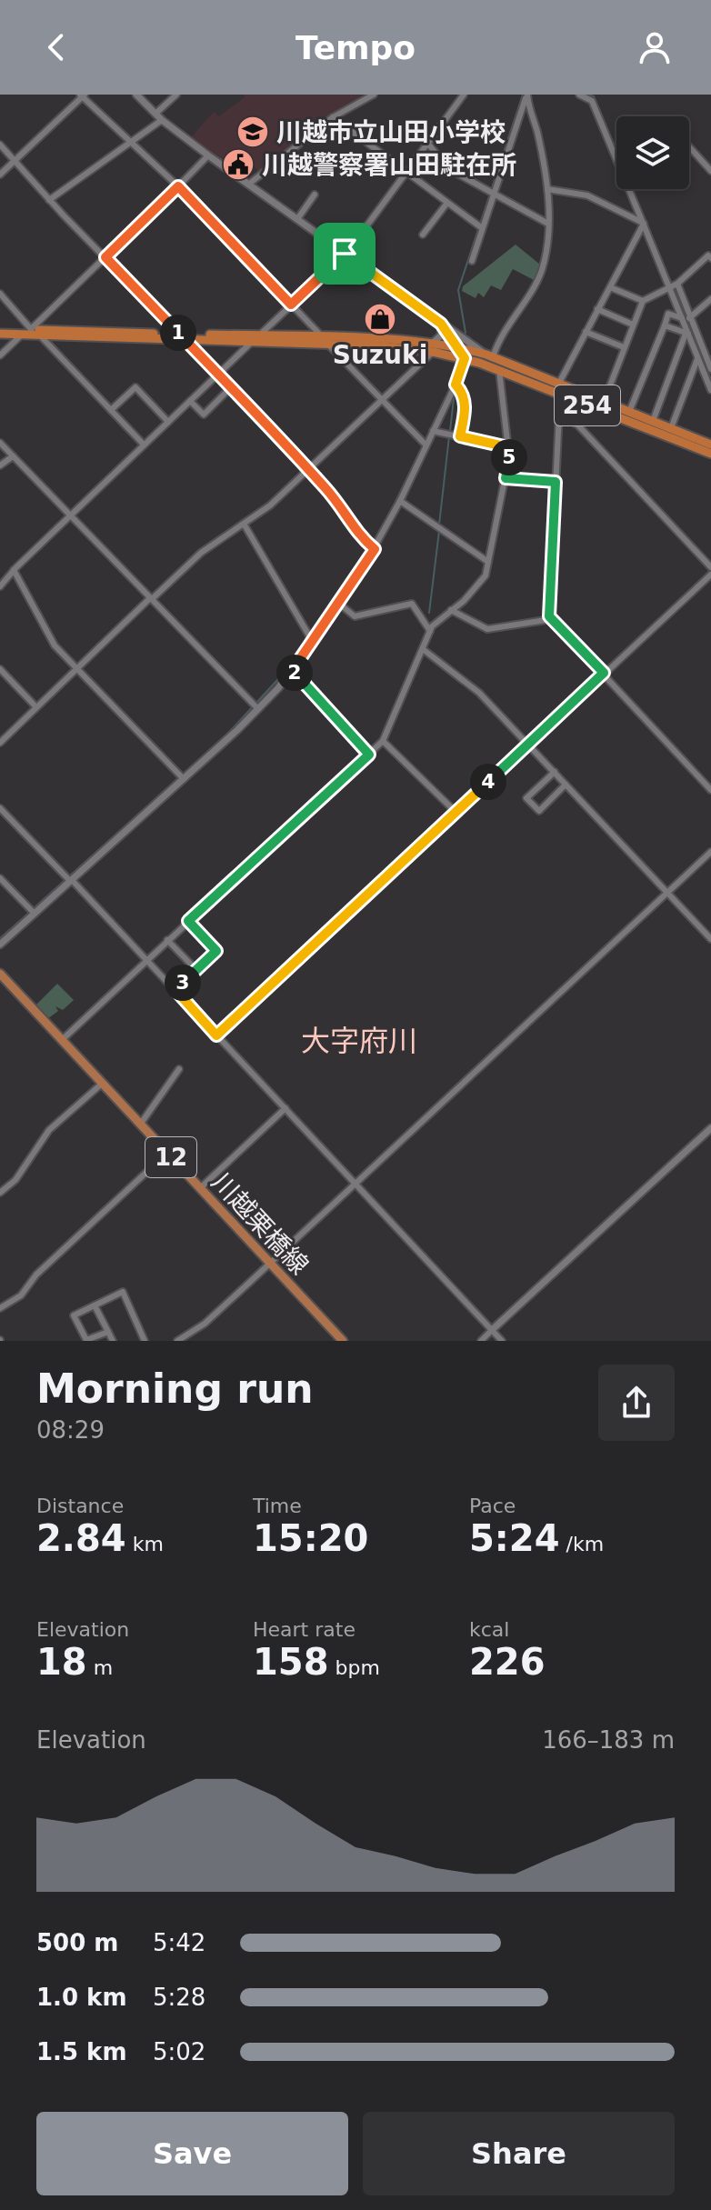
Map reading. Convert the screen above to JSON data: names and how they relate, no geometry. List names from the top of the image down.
{
  "streets": {
    "highway": ["254"],
    "main road": ["12", "川越栗橋線"]
  },
  "districts": ["大字府川"],
  "places": {
    "school or university": ["川越市立山田小学校"],
    "public building": ["川越警察署山田駐在所"],
    "shop": ["Suzuki"]
  },
  "page": {
    "header": "Tempo",
    "pins": [
      "1",
      "5",
      "2",
      "4",
      "3"
    ],
    "heading": ["Morning run", "08:29"],
    "stats": [
      ["Distance", "2.84 km"],
      ["Time", "15:20"],
      ["Pace", "5:24 /km"],
      ["Elevation", "18 m"],
      ["Heart rate", "158 bpm"],
      ["kcal", "226"]
    ],
    "chart": ["Elevation", "166–183 m"],
    "list": [
      {
        "name": "500 m",
        "note": "5:42"
      },
      {
        "name": "1.0 km",
        "note": "5:28"
      },
      {
        "name": "1.5 km",
        "note": "5:02"
      }
    ],
    "buttons": ["Save", "Share"]
  }
}
